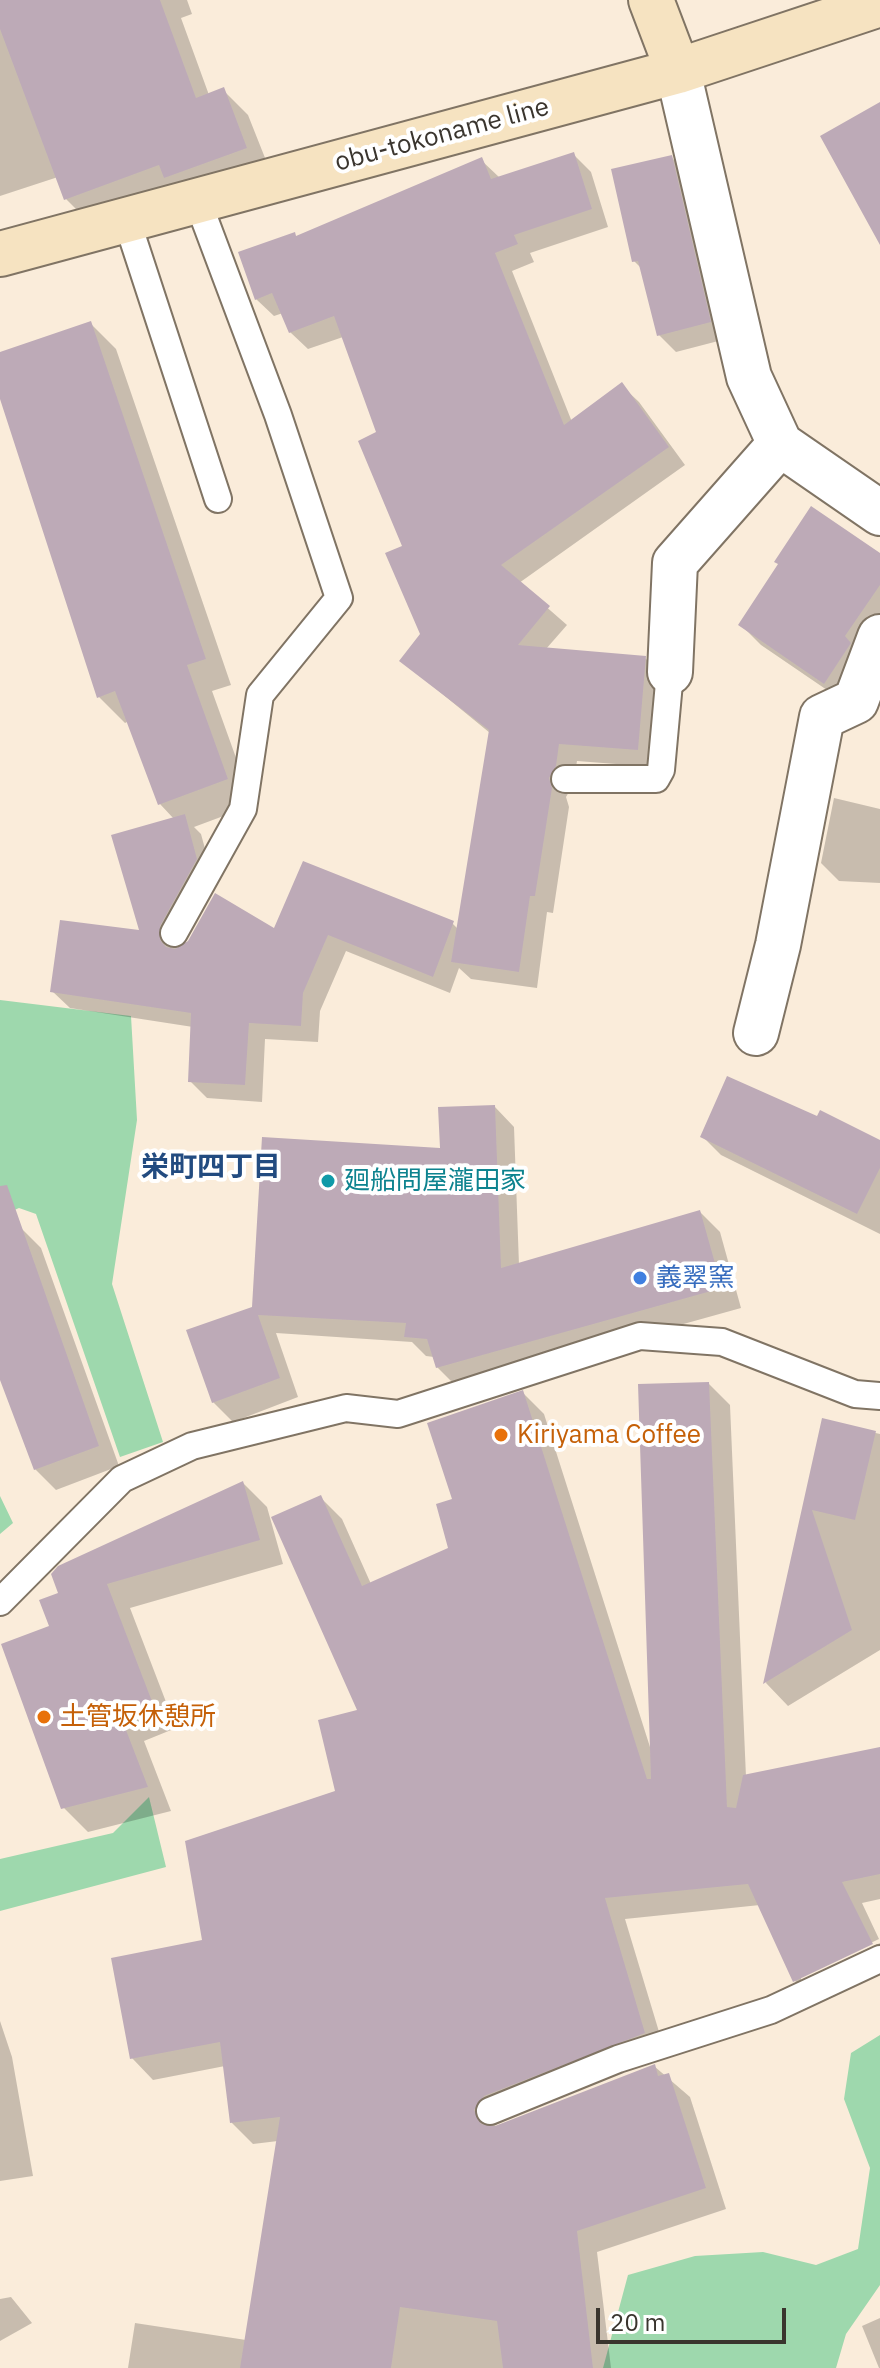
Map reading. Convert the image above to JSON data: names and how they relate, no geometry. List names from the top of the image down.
{
  "streets": {
    "main road": ["obu-tokoname line"]
  },
  "districts": ["栄町四丁目"],
  "places": [
    "廻船問屋瀧田家",
    "義翠窯",
    "Kiriyama Coffee",
    "土管坂休憩所"
  ],
  "scale_bar": "20 m"
}
